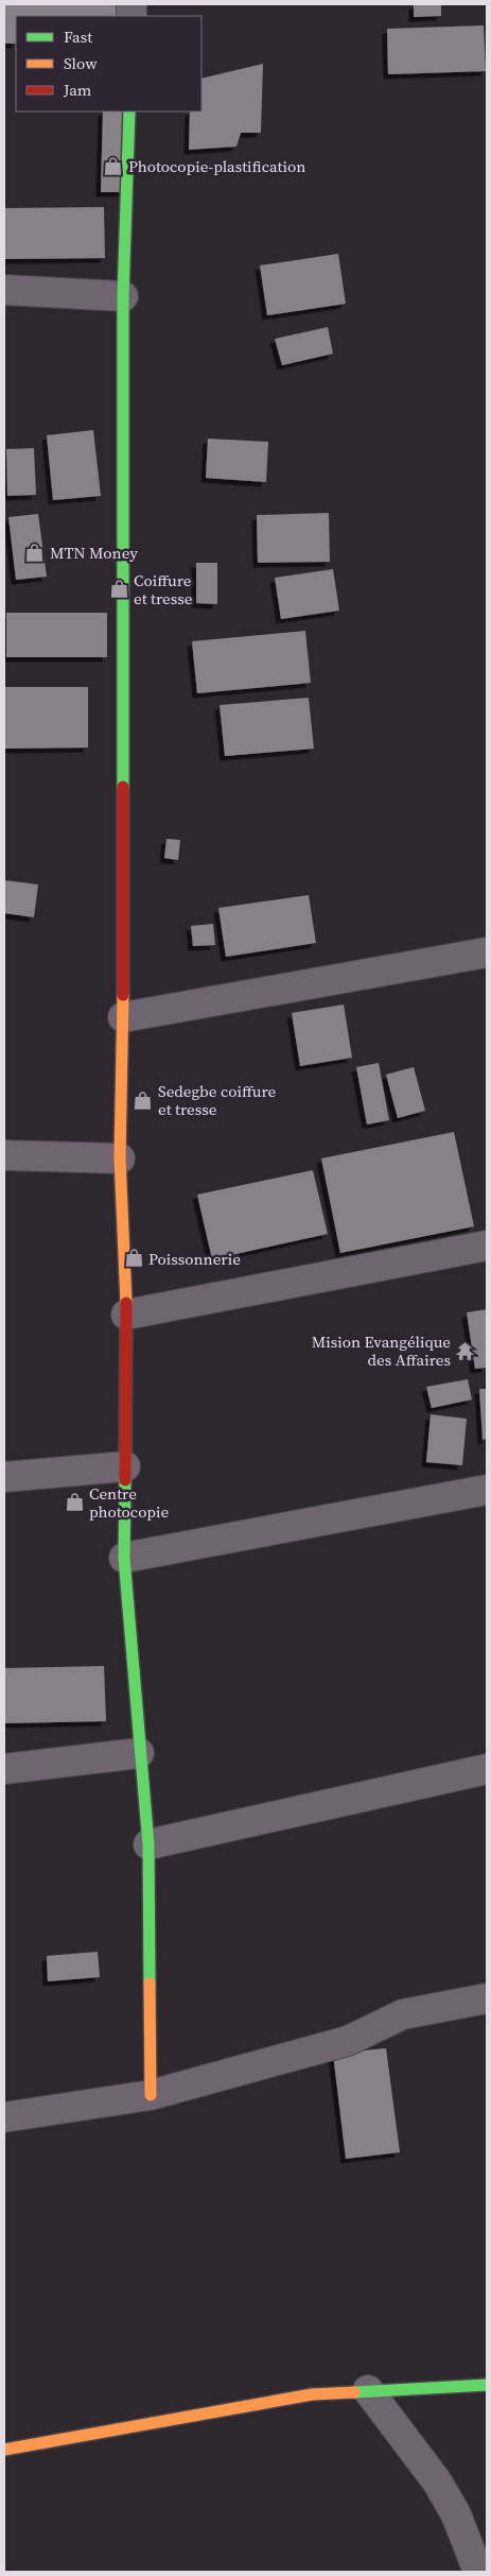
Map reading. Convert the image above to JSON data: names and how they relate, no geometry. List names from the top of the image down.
{
  "places": {
    "shop": [
      "Photocopie-plastification",
      "MTN Money",
      "Coiffure et tresse",
      "Sedegbe coiffure et tresse",
      "Poissonnerie",
      "Centre photocopie"
    ],
    "temple": ["Mision Evangélique des Affaires"]
  },
  "legend": ["Fast", "Slow", "Jam"]
}
